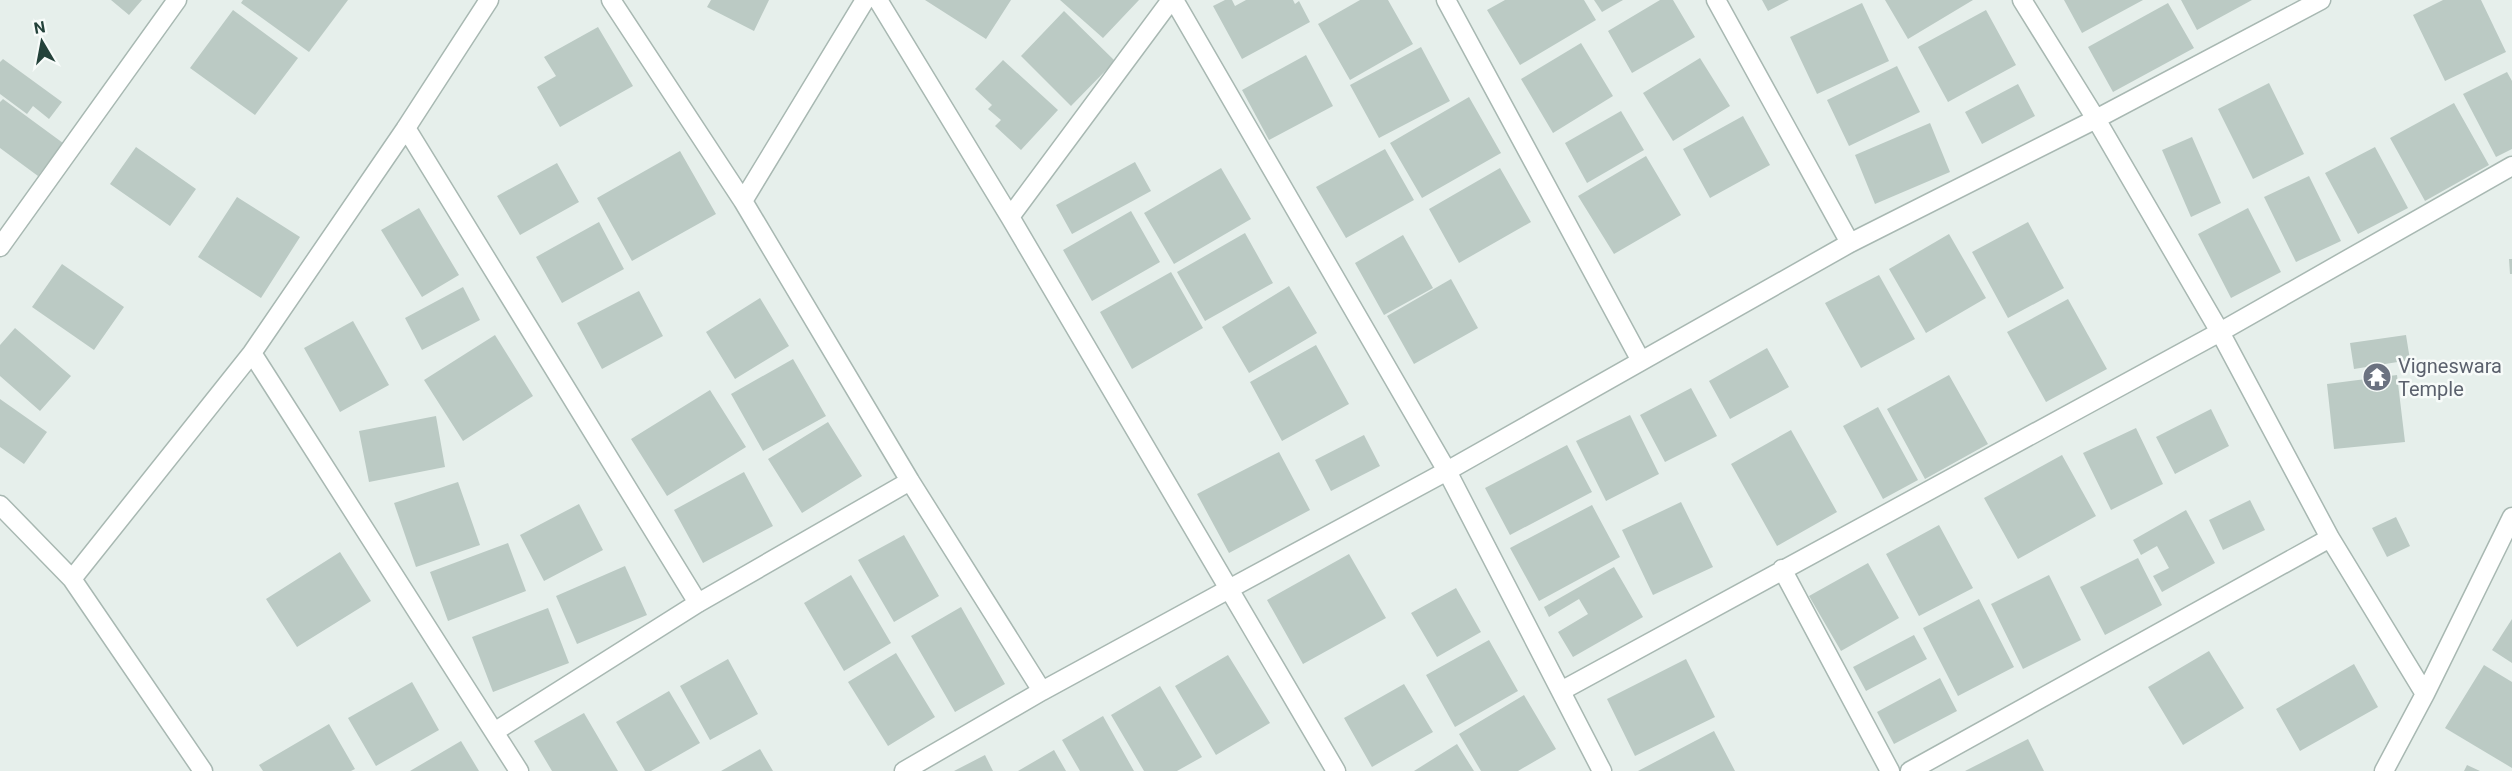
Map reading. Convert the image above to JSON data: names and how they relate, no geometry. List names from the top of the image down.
{
  "places": {
    "temple": ["Vigneswara Temple"]
  },
  "north": "top"
}
